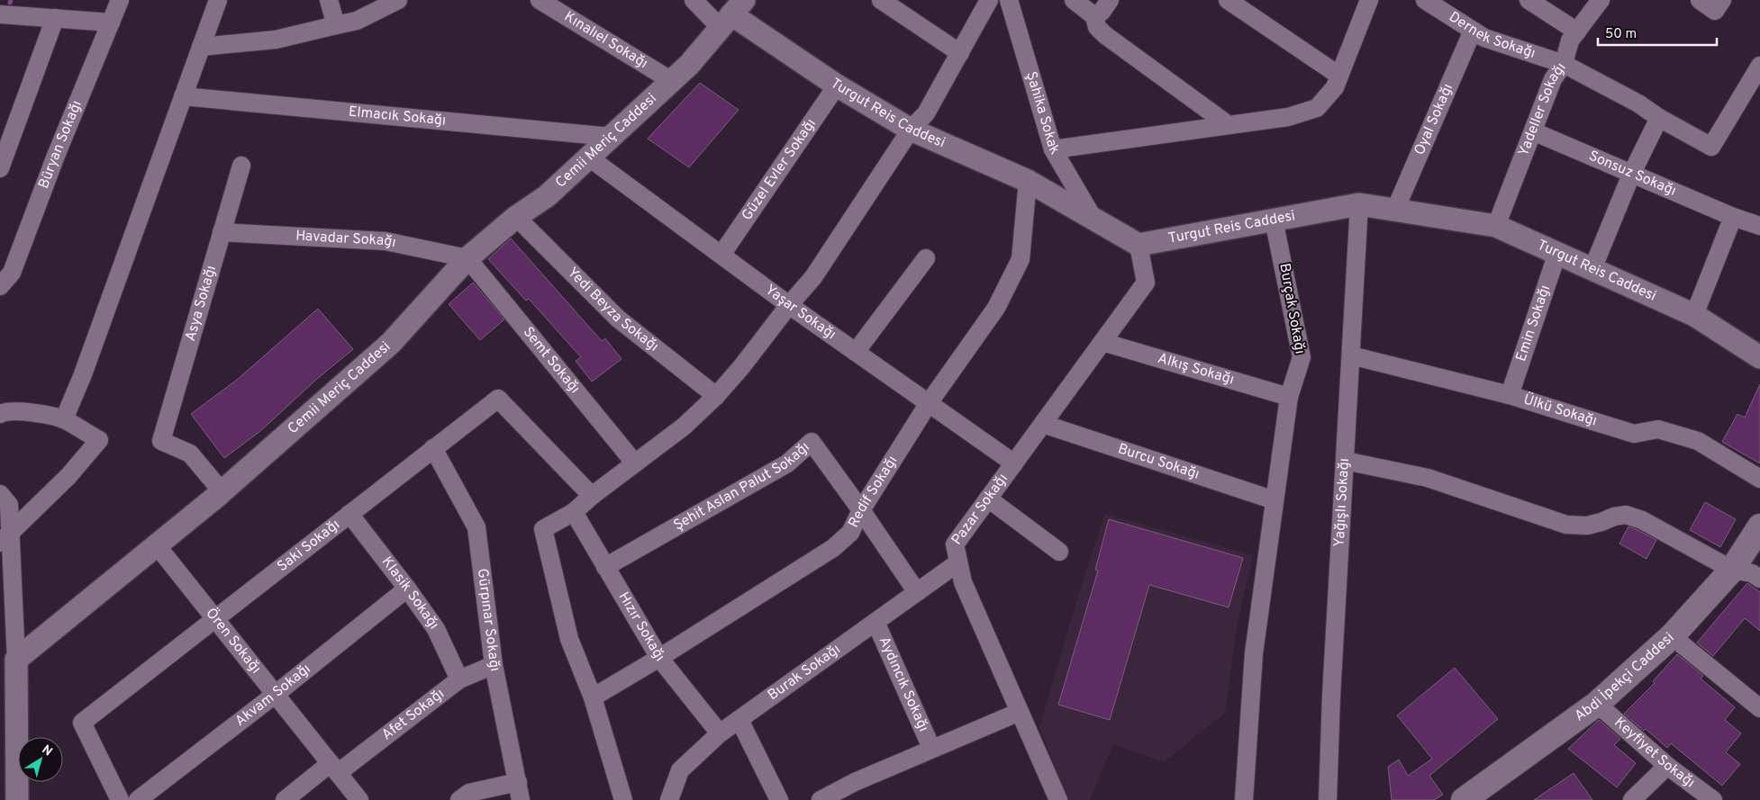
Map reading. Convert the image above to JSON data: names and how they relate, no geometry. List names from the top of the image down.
{
  "streets": {
    "main road": ["Abdi İpekçi Caddesi"],
    "street": [
      "Dernek Sokağı",
      "Kınalıel Sokağı",
      "Yadeller Sokağı",
      "Turgut Reis Caddesi",
      "Şahika Sokak",
      "Elmacık Sokağı",
      "Oyal Sokağı",
      "Cemii Meriç Caddesi",
      "Büryan Sokağı",
      "Güzel Evler Sokağı",
      "Sonsuz Sokağı",
      "Havadar Sokağı",
      "Asya Sokağı",
      "Burçak Sokağı",
      "Yedi Beyza Sokağı",
      "Yaşar Sokağı",
      "Emin Sokağı",
      "Semt Sokağı",
      "Alkış Sokağı",
      "Ülkü Sokağı",
      "Burcu Sokağı",
      "Şehit Aslan Palut Sokağı",
      "Redif Sokağı",
      "Yağışlı Sokağı",
      "Pazar Sokağı",
      "Saki Sokağı",
      "Klasik Sokağı",
      "Gürpınar Sokağı",
      "Hızır Sokağı",
      "Ören Sokağı",
      "Burak Sokağı",
      "Aydıncık Sokağı",
      "Akvam Sokağı",
      "Afet Sokağı",
      "Keyfiyet Sokağı"
    ]
  },
  "crossings": [
    ["Dernek Sokağı", "Yadeller Sokağı"],
    ["Dernek Sokağı", "Oyal Sokağı"],
    ["Kınalıel Sokağı", "Cemii Meriç Caddesi"],
    ["Yadeller Sokağı", "Turgut Reis Caddesi"],
    ["Yadeller Sokağı", "Sonsuz Sokağı"],
    ["Turgut Reis Caddesi", "Şahika Sokak"],
    ["Turgut Reis Caddesi", "Oyal Sokağı"],
    ["Turgut Reis Caddesi", "Cemii Meriç Caddesi"],
    ["Turgut Reis Caddesi", "Güzel Evler Sokağı"],
    ["Turgut Reis Caddesi", "Burçak Sokağı"],
    ["Turgut Reis Caddesi", "Emin Sokağı"],
    ["Turgut Reis Caddesi", "Redif Sokağı"],
    ["Turgut Reis Caddesi", "Yağışlı Sokağı"],
    ["Turgut Reis Caddesi", "Pazar Sokağı"],
    ["Elmacık Sokağı", "Cemii Meriç Caddesi"],
    ["Cemii Meriç Caddesi", "Havadar Sokağı"],
    ["Cemii Meriç Caddesi", "Asya Sokağı"],
    ["Cemii Meriç Caddesi", "Yedi Beyza Sokağı"],
    ["Cemii Meriç Caddesi", "Yaşar Sokağı"],
    ["Cemii Meriç Caddesi", "Semt Sokağı"],
    ["Cemii Meriç Caddesi", "Ören Sokağı"],
    ["Güzel Evler Sokağı", "Yaşar Sokağı"],
    ["Havadar Sokağı", "Asya Sokağı"],
    ["Havadar Sokağı", "Semt Sokağı"],
    ["Burçak Sokağı", "Alkış Sokağı"],
    ["Burçak Sokağı", "Burcu Sokağı"],
    ["Yaşar Sokağı", "Redif Sokağı"],
    ["Yaşar Sokağı", "Pazar Sokağı"],
    ["Emin Sokağı", "Ülkü Sokağı"],
    ["Alkış Sokağı", "Pazar Sokağı"],
    ["Ülkü Sokağı", "Yağışlı Sokağı"],
    ["Burcu Sokağı", "Pazar Sokağı"],
    ["Şehit Aslan Palut Sokağı", "Redif Sokağı"],
    ["Şehit Aslan Palut Sokağı", "Hızır Sokağı"],
    ["Şehit Aslan Palut Sokağı", "Burak Sokağı"],
    ["Redif Sokağı", "Hızır Sokağı"],
    ["Pazar Sokağı", "Burak Sokağı"],
    ["Pazar Sokağı", "Aydıncık Sokağı"],
    ["Saki Sokağı", "Klasik Sokağı"],
    ["Saki Sokağı", "Gürpınar Sokağı"],
    ["Saki Sokağı", "Ören Sokağı"],
    ["Klasik Sokağı", "Akvam Sokağı"],
    ["Klasik Sokağı", "Afet Sokağı"],
    ["Gürpınar Sokağı", "Afet Sokağı"],
    ["Hızır Sokağı", "Burak Sokağı"],
    ["Ören Sokağı", "Akvam Sokağı"],
    ["Ören Sokağı", "Afet Sokağı"],
    ["Burak Sokağı", "Aydıncık Sokağı"],
    ["Abdi İpekçi Caddesi", "Keyfiyet Sokağı"]
  ],
  "scale_bar": "50 m",
  "north": "top right"
}
